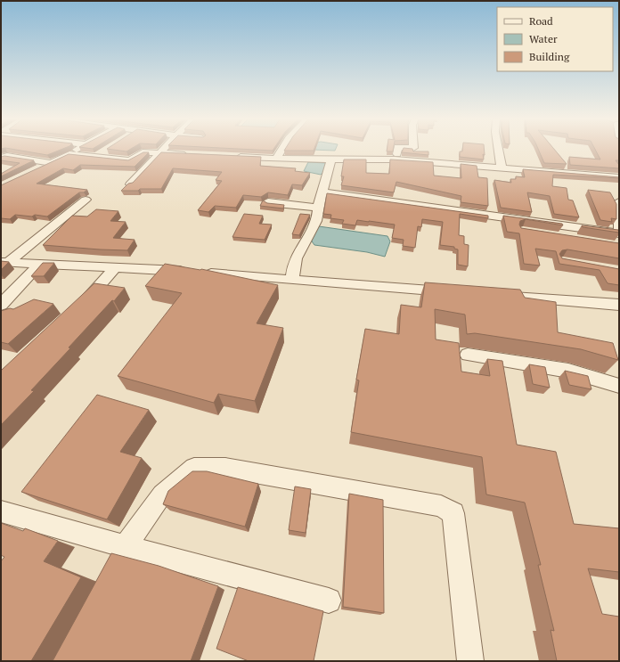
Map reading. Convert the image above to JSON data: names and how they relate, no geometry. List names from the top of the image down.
{
  "legend": ["Road", "Water", "Building"]
}
